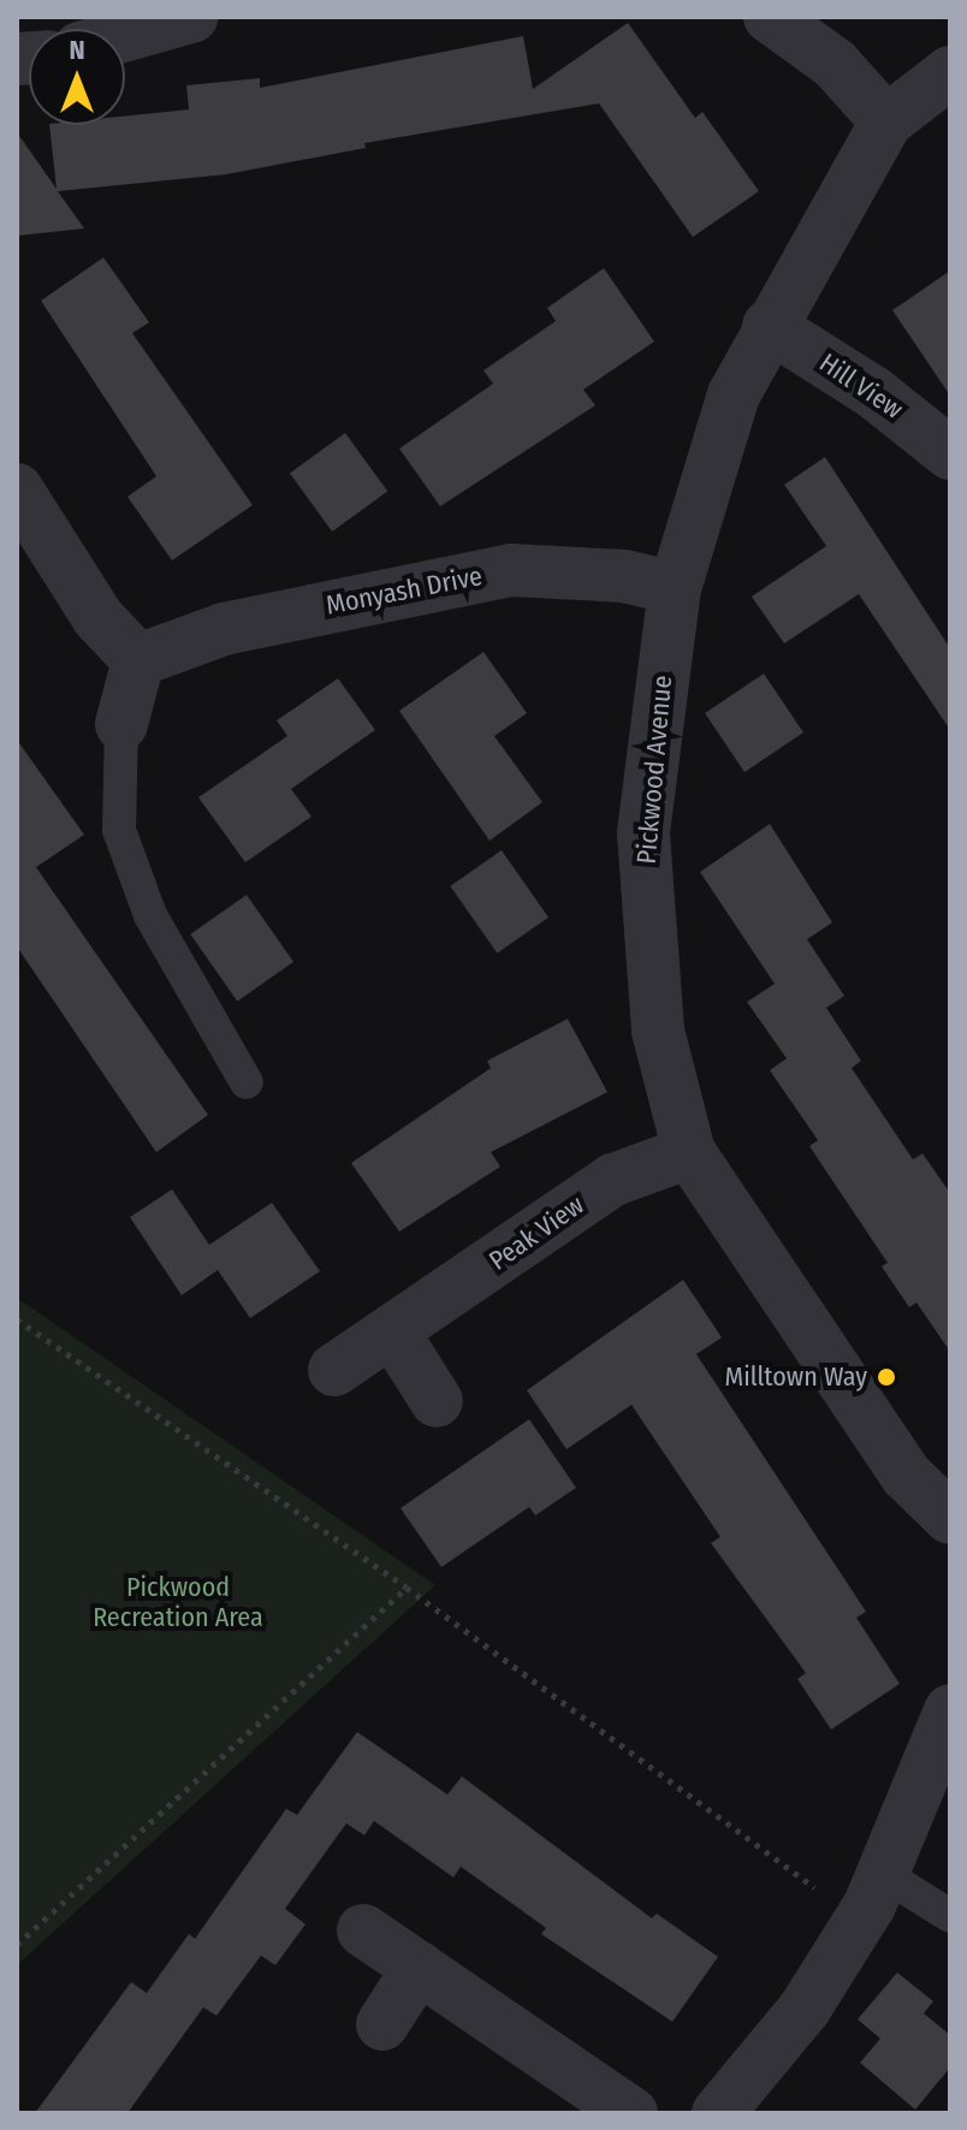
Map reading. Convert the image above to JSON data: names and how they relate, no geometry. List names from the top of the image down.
{
  "streets": {
    "street": [
      "Hill View",
      "Monyash Drive",
      "Pickwood Avenue",
      "Peak View"
    ]
  },
  "crossings": [
    ["Hill View", "Pickwood Avenue"],
    ["Monyash Drive", "Pickwood Avenue"],
    ["Pickwood Avenue", "Peak View"]
  ],
  "parks": ["Pickwood Recreation Area"],
  "places": ["Milltown Way"],
  "north": "top"
}
